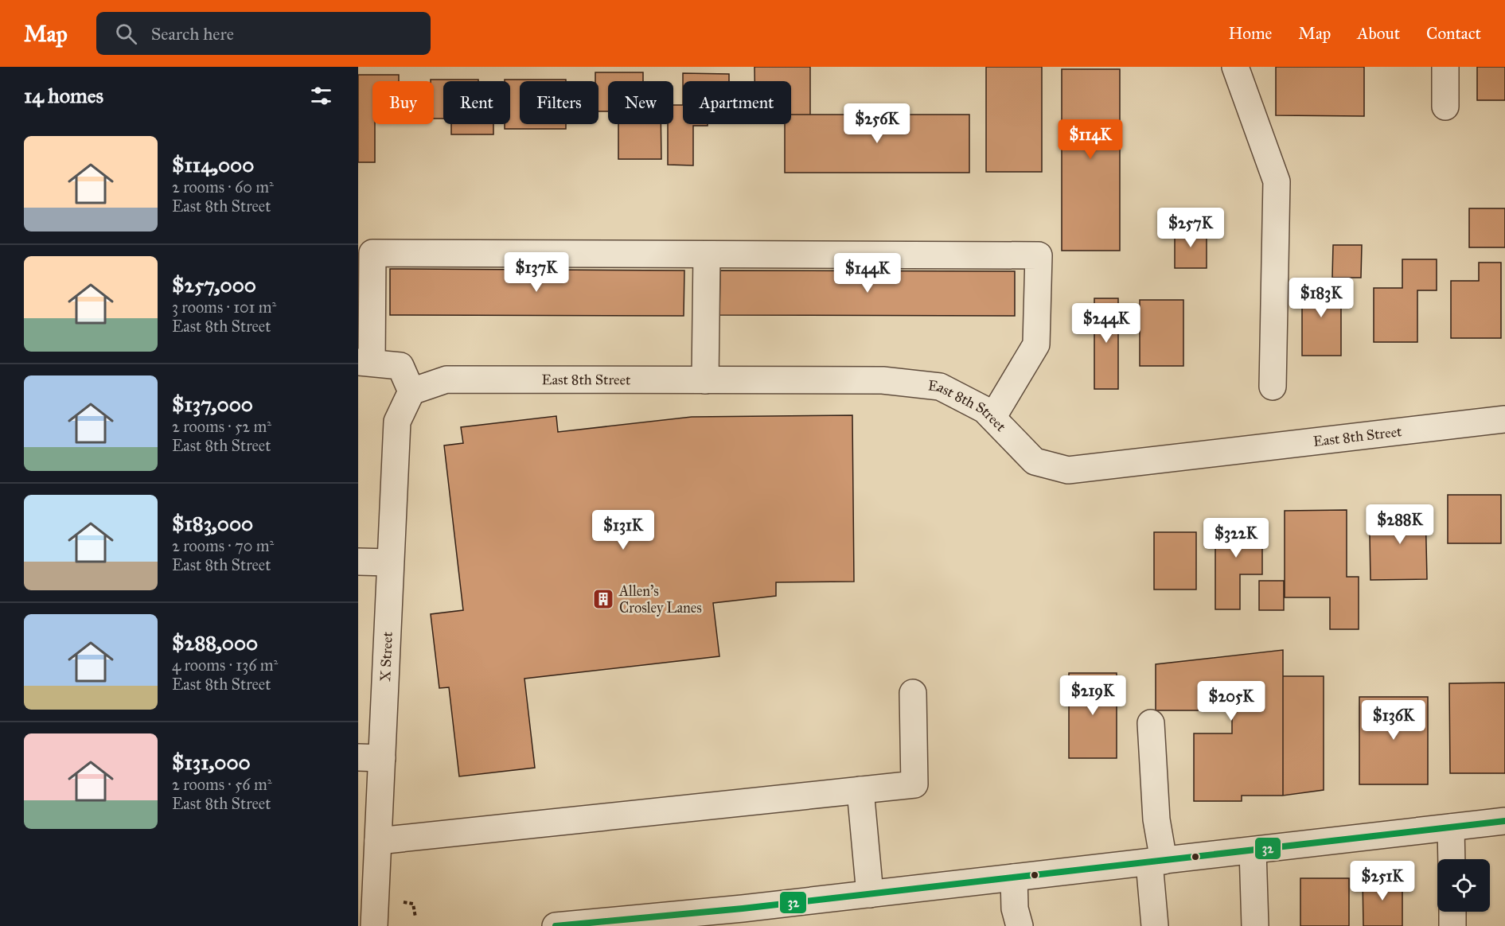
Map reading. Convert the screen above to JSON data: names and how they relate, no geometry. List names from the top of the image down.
{
  "streets": {
    "street": ["East 8th Street", "X Street"]
  },
  "crossings": [
    ["East 8th Street", "X Street"]
  ],
  "places": {
    "building": ["Allen's Crosley Lanes"]
  },
  "lines": ["transit line 32"],
  "page": {
    "header": "Map",
    "search": "Search here",
    "nav": [
      "Home",
      "Map",
      "About",
      "Contact"
    ],
    "heading": "14 homes",
    "chip": [
      "Buy",
      "Rent",
      "Filters",
      "New",
      "Apartment"
    ],
    "price": [
      "$256K",
      "$114K",
      "$257K",
      "$137K",
      "$144K",
      "$183K",
      "$244K",
      "$288K",
      "$131K",
      "$322K",
      "$219K",
      "$205K",
      "$136K",
      "$251K"
    ],
    "list": [
      {
        "name": "$114,000",
        "note": "2 rooms · 60 m² · East 8th Street"
      },
      {
        "name": "$257,000",
        "note": "3 rooms · 101 m² · East 8th Street"
      },
      {
        "name": "$137,000",
        "note": "2 rooms · 52 m² · East 8th Street"
      },
      {
        "name": "$183,000",
        "note": "2 rooms · 70 m² · East 8th Street"
      },
      {
        "name": "$288,000",
        "note": "4 rooms · 136 m² · East 8th Street"
      },
      {
        "name": "$131,000",
        "note": "2 rooms · 56 m² · East 8th Street"
      }
    ]
  }
}
